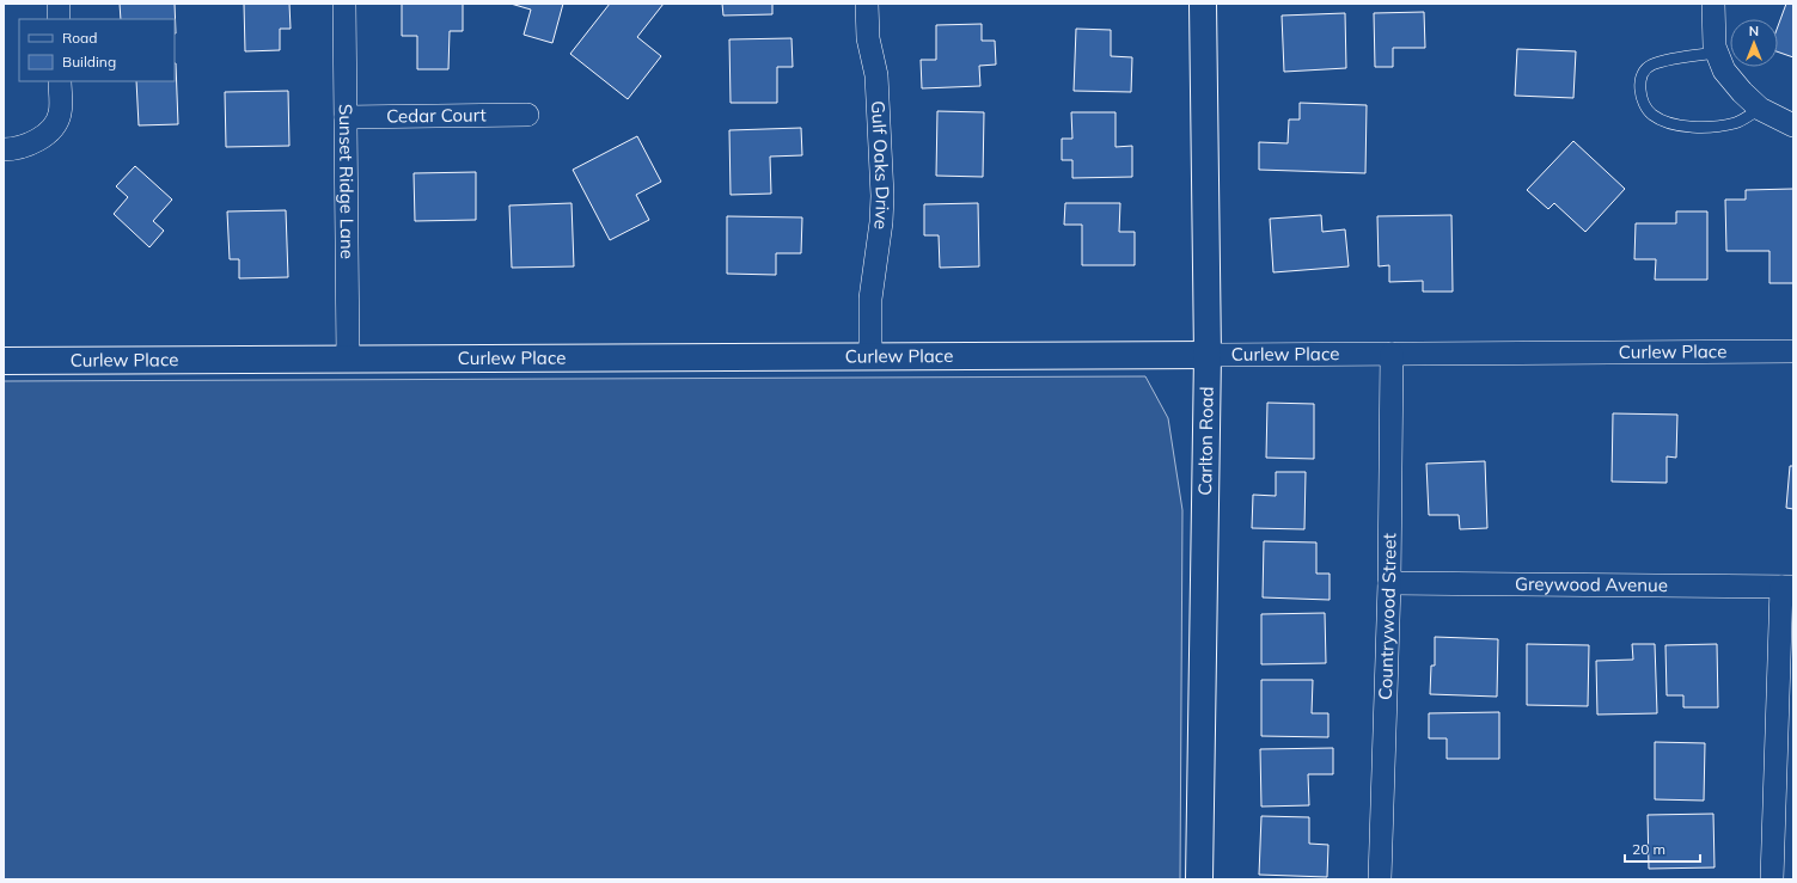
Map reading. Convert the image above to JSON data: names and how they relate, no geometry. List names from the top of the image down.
{
  "streets": {
    "street": [
      "Cedar Court",
      "Gulf Oaks Drive",
      "Sunset Ridge Lane",
      "Curlew Place",
      "Carlton Road",
      "Greywood Avenue",
      "Countrywood Street"
    ]
  },
  "crossings": [
    ["Cedar Court", "Sunset Ridge Lane"],
    ["Gulf Oaks Drive", "Curlew Place"],
    ["Sunset Ridge Lane", "Curlew Place"],
    ["Curlew Place", "Carlton Road"],
    ["Curlew Place", "Countrywood Street"],
    ["Greywood Avenue", "Countrywood Street"]
  ],
  "legend": ["Road", "Building"],
  "scale_bar": "20 m",
  "north": "top"
}
